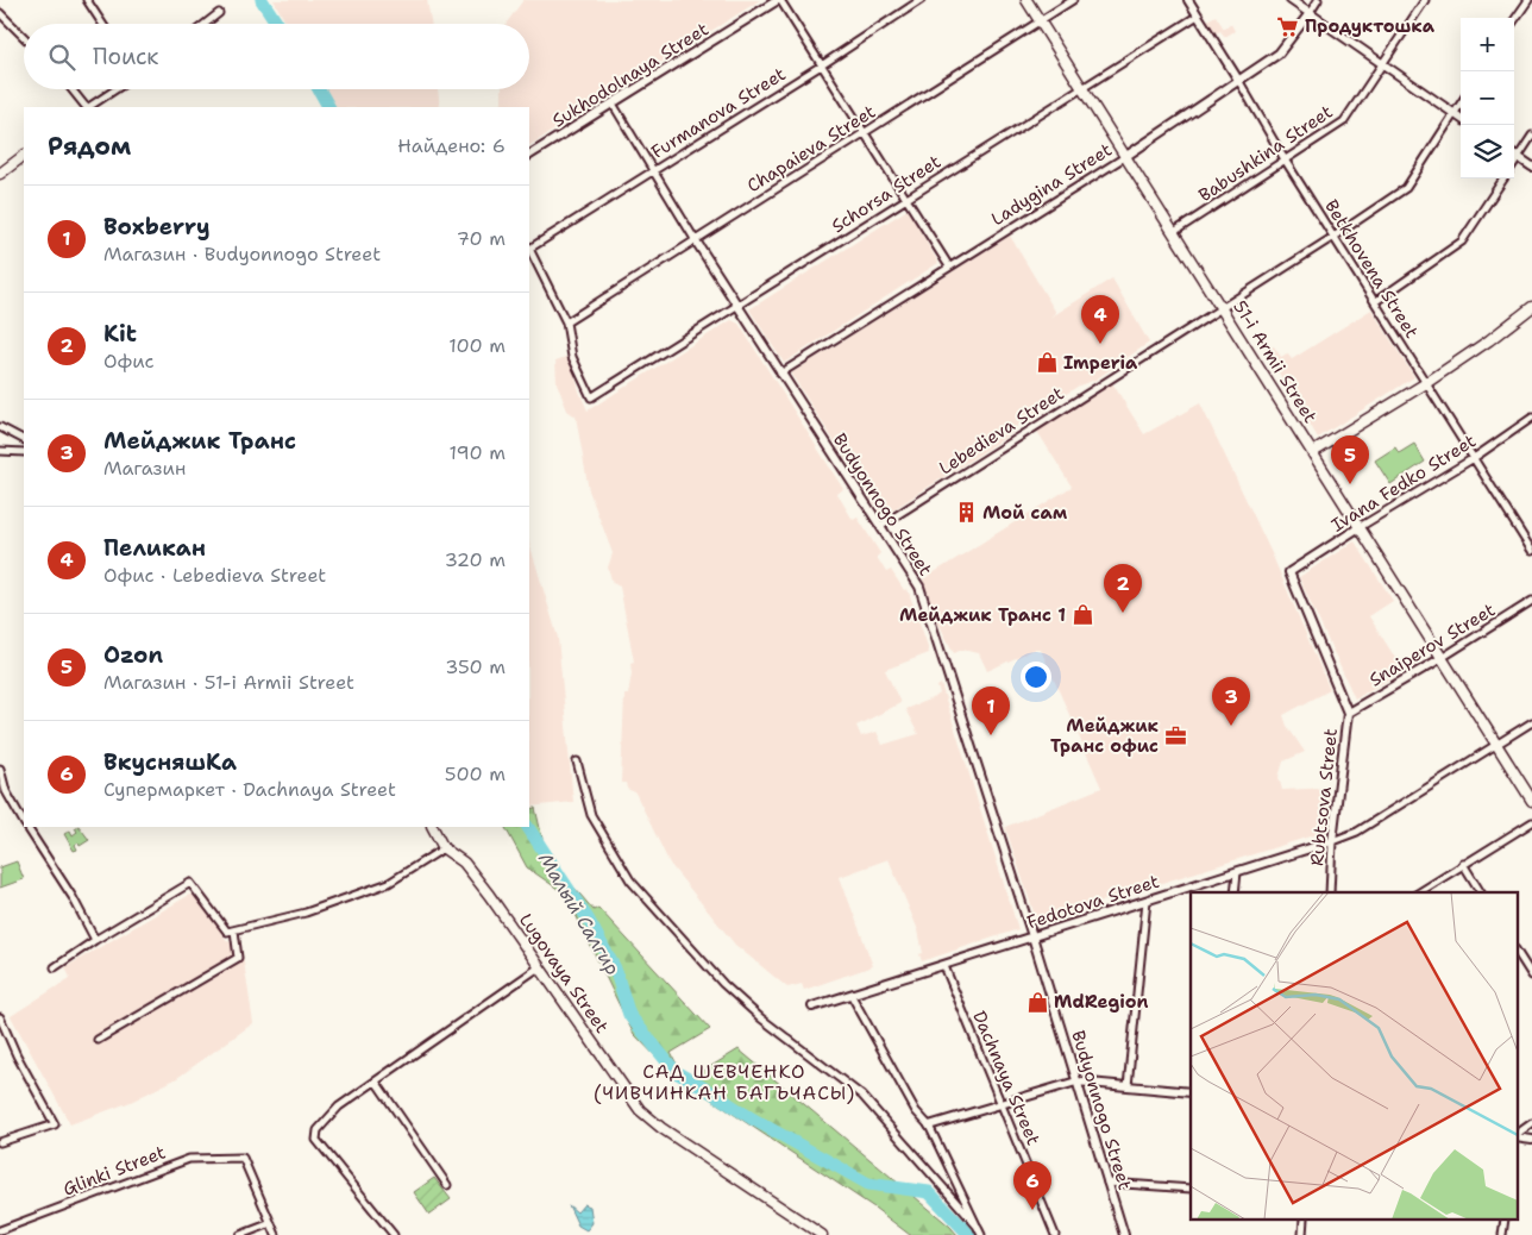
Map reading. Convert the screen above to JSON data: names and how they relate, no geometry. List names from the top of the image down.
{
  "streets": {
    "main road": ["51-i Armii Street", "Lugovaya Street"],
    "street": [
      "Sukhodolnaya Street",
      "Furmanova Street",
      "Chapaieva Street",
      "Babushkina Street",
      "Ladygina Street",
      "Schorsa Street",
      "Betkhovena Street",
      "Lebedieva Street",
      "Ivana Fedko Street",
      "Budyonnogo Street",
      "Snaiperov Street",
      "Rubtsova Street",
      "Fedotova Street",
      "Dachnaya Street",
      "Glinki Street"
    ]
  },
  "crossings": [
    ["Sukhodolnaya Street", "Budyonnogo Street"],
    ["Furmanova Street", "Chapaieva Street"],
    ["Furmanova Street", "Schorsa Street"],
    ["Furmanova Street", "Budyonnogo Street"],
    ["Chapaieva Street", "Schorsa Street"],
    ["Chapaieva Street", "51-i Armii Street"],
    ["Chapaieva Street", "Budyonnogo Street"],
    ["Babushkina Street", "Betkhovena Street"],
    ["Babushkina Street", "51-i Armii Street"],
    ["Ladygina Street", "Betkhovena Street"],
    ["Ladygina Street", "51-i Armii Street"],
    ["Ladygina Street", "Budyonnogo Street"],
    ["Schorsa Street", "Betkhovena Street"],
    ["Schorsa Street", "51-i Armii Street"],
    ["Schorsa Street", "Budyonnogo Street"],
    ["Betkhovena Street", "Lebedieva Street"],
    ["Betkhovena Street", "Ivana Fedko Street"],
    ["51-i Armii Street", "Lebedieva Street"],
    ["51-i Armii Street", "Ivana Fedko Street"],
    ["51-i Armii Street", "Snaiperov Street"],
    ["51-i Armii Street", "Fedotova Street"],
    ["Lebedieva Street", "Budyonnogo Street"],
    ["Ivana Fedko Street", "Rubtsova Street"],
    ["Budyonnogo Street", "Fedotova Street"],
    ["Snaiperov Street", "Rubtsova Street"],
    ["Rubtsova Street", "Fedotova Street"],
    ["Fedotova Street", "Dachnaya Street"]
  ],
  "districts": ["САД ШЕВЧЕНКО (ЧИВЧИНКАН БАГЪЧАСЫ)"],
  "water": ["Малый Салгир"],
  "places": {
    "supermarket": ["Продуктошка"],
    "shop": ["Imperia", "Мейджик Транс 1", "MdRegion"],
    "building": ["Мой сам"],
    "office": ["Мейджик Транс офис"]
  },
  "page": {
    "map_buttons": ["+", "−"],
    "search": "Поиск",
    "heading": ["Рядом", "Найдено: 6"],
    "list": [
      {
        "mark": "1",
        "name": "Boxberry",
        "note": "Магазин · Budyonnogo Street",
        "value": "70 m"
      },
      {
        "mark": "2",
        "name": "Kit",
        "note": "Офис",
        "value": "100 m"
      },
      {
        "mark": "3",
        "name": "Мейджик Транс",
        "note": "Магазин",
        "value": "190 m"
      },
      {
        "mark": "4",
        "name": "Пеликан",
        "note": "Офис · Lebedieva Street",
        "value": "320 m"
      },
      {
        "mark": "5",
        "name": "Ozon",
        "note": "Магазин · 51-i Armii Street",
        "value": "350 m"
      },
      {
        "mark": "6",
        "name": "ВкусняшКа",
        "note": "Супермаркет · Dachnaya Street",
        "value": "500 m"
      }
    ],
    "pins": [
      "4",
      "5",
      "2",
      "3",
      "1",
      "6"
    ]
  }
}
